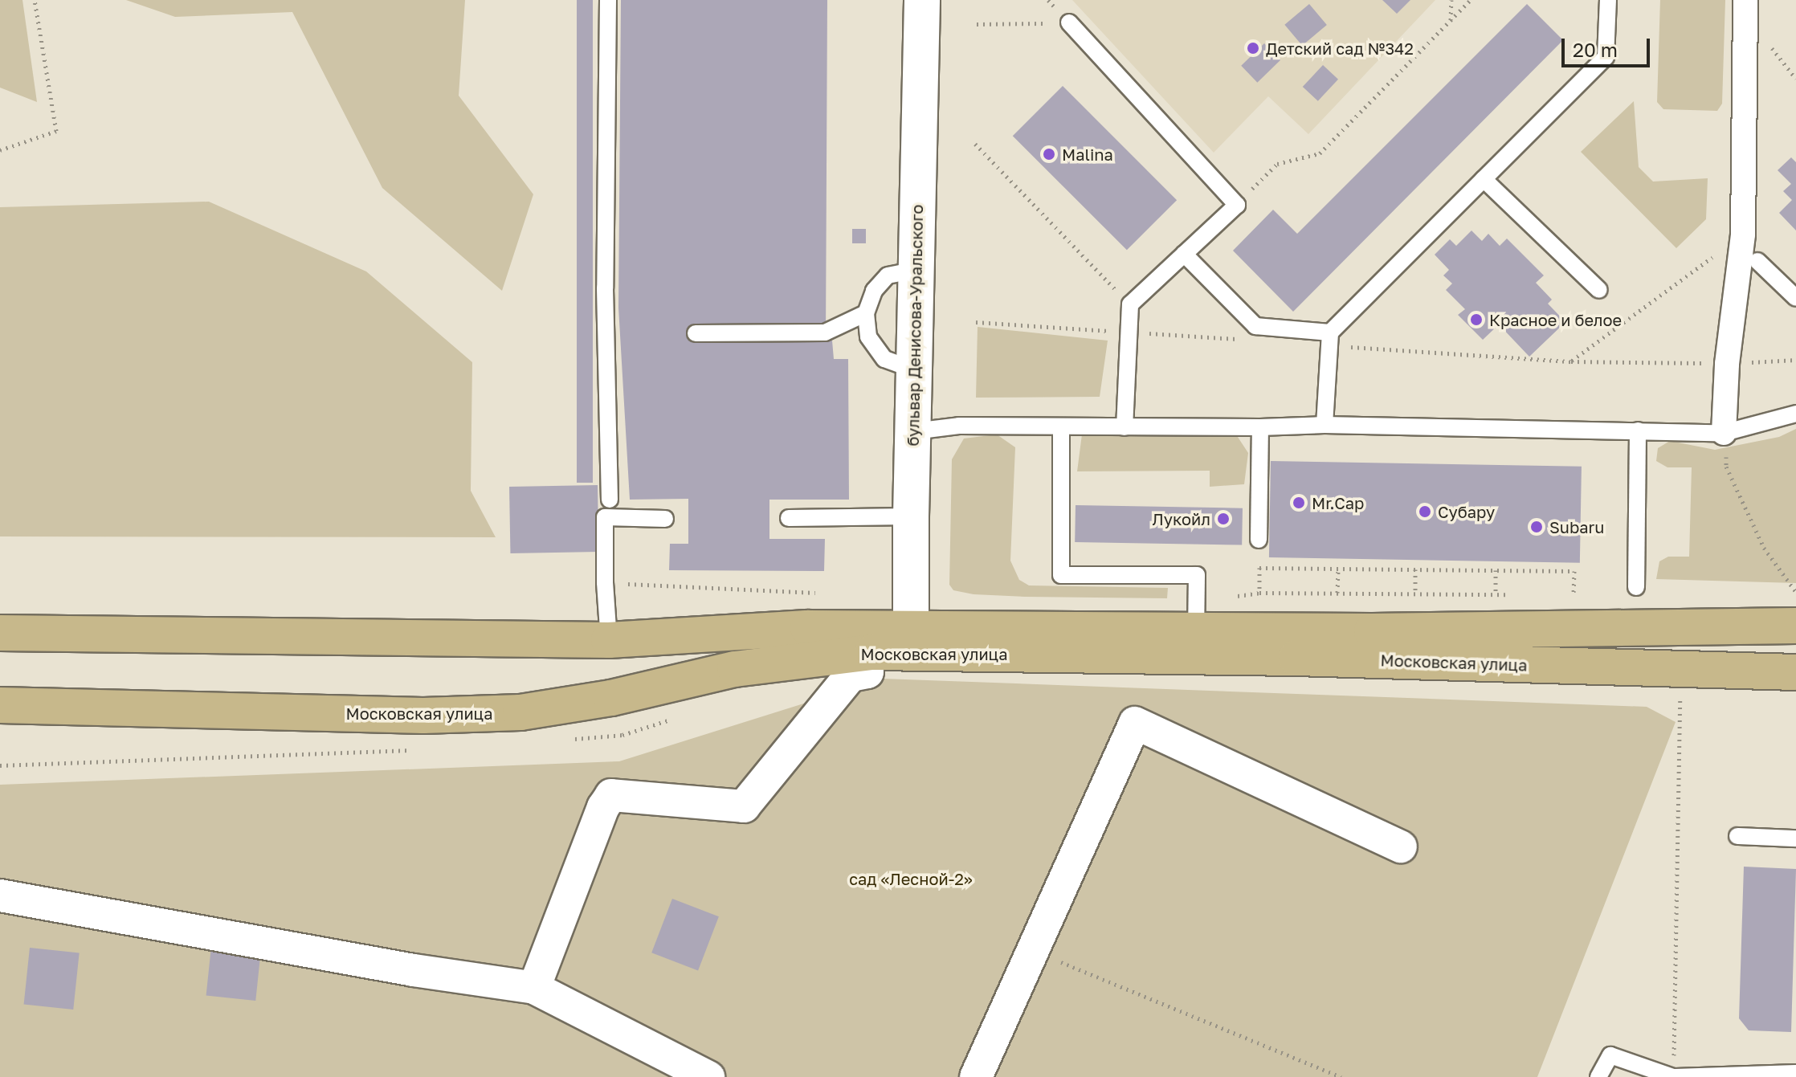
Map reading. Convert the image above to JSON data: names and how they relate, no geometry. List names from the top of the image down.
{
  "streets": {
    "main road": ["Московская улица"],
    "street": ["бульвар Денисова-Уральского"]
  },
  "crossings": [
    ["бульвар Денисова-Уральского", "Московская улица"]
  ],
  "parks": ["сад «Лесной-2»"],
  "places": [
    "Детский сад №342",
    "Malina",
    "Красное и белое",
    "Mr.Cap",
    "Субару",
    "Лукойл",
    "Subaru"
  ],
  "scale_bar": "20 m"
}
